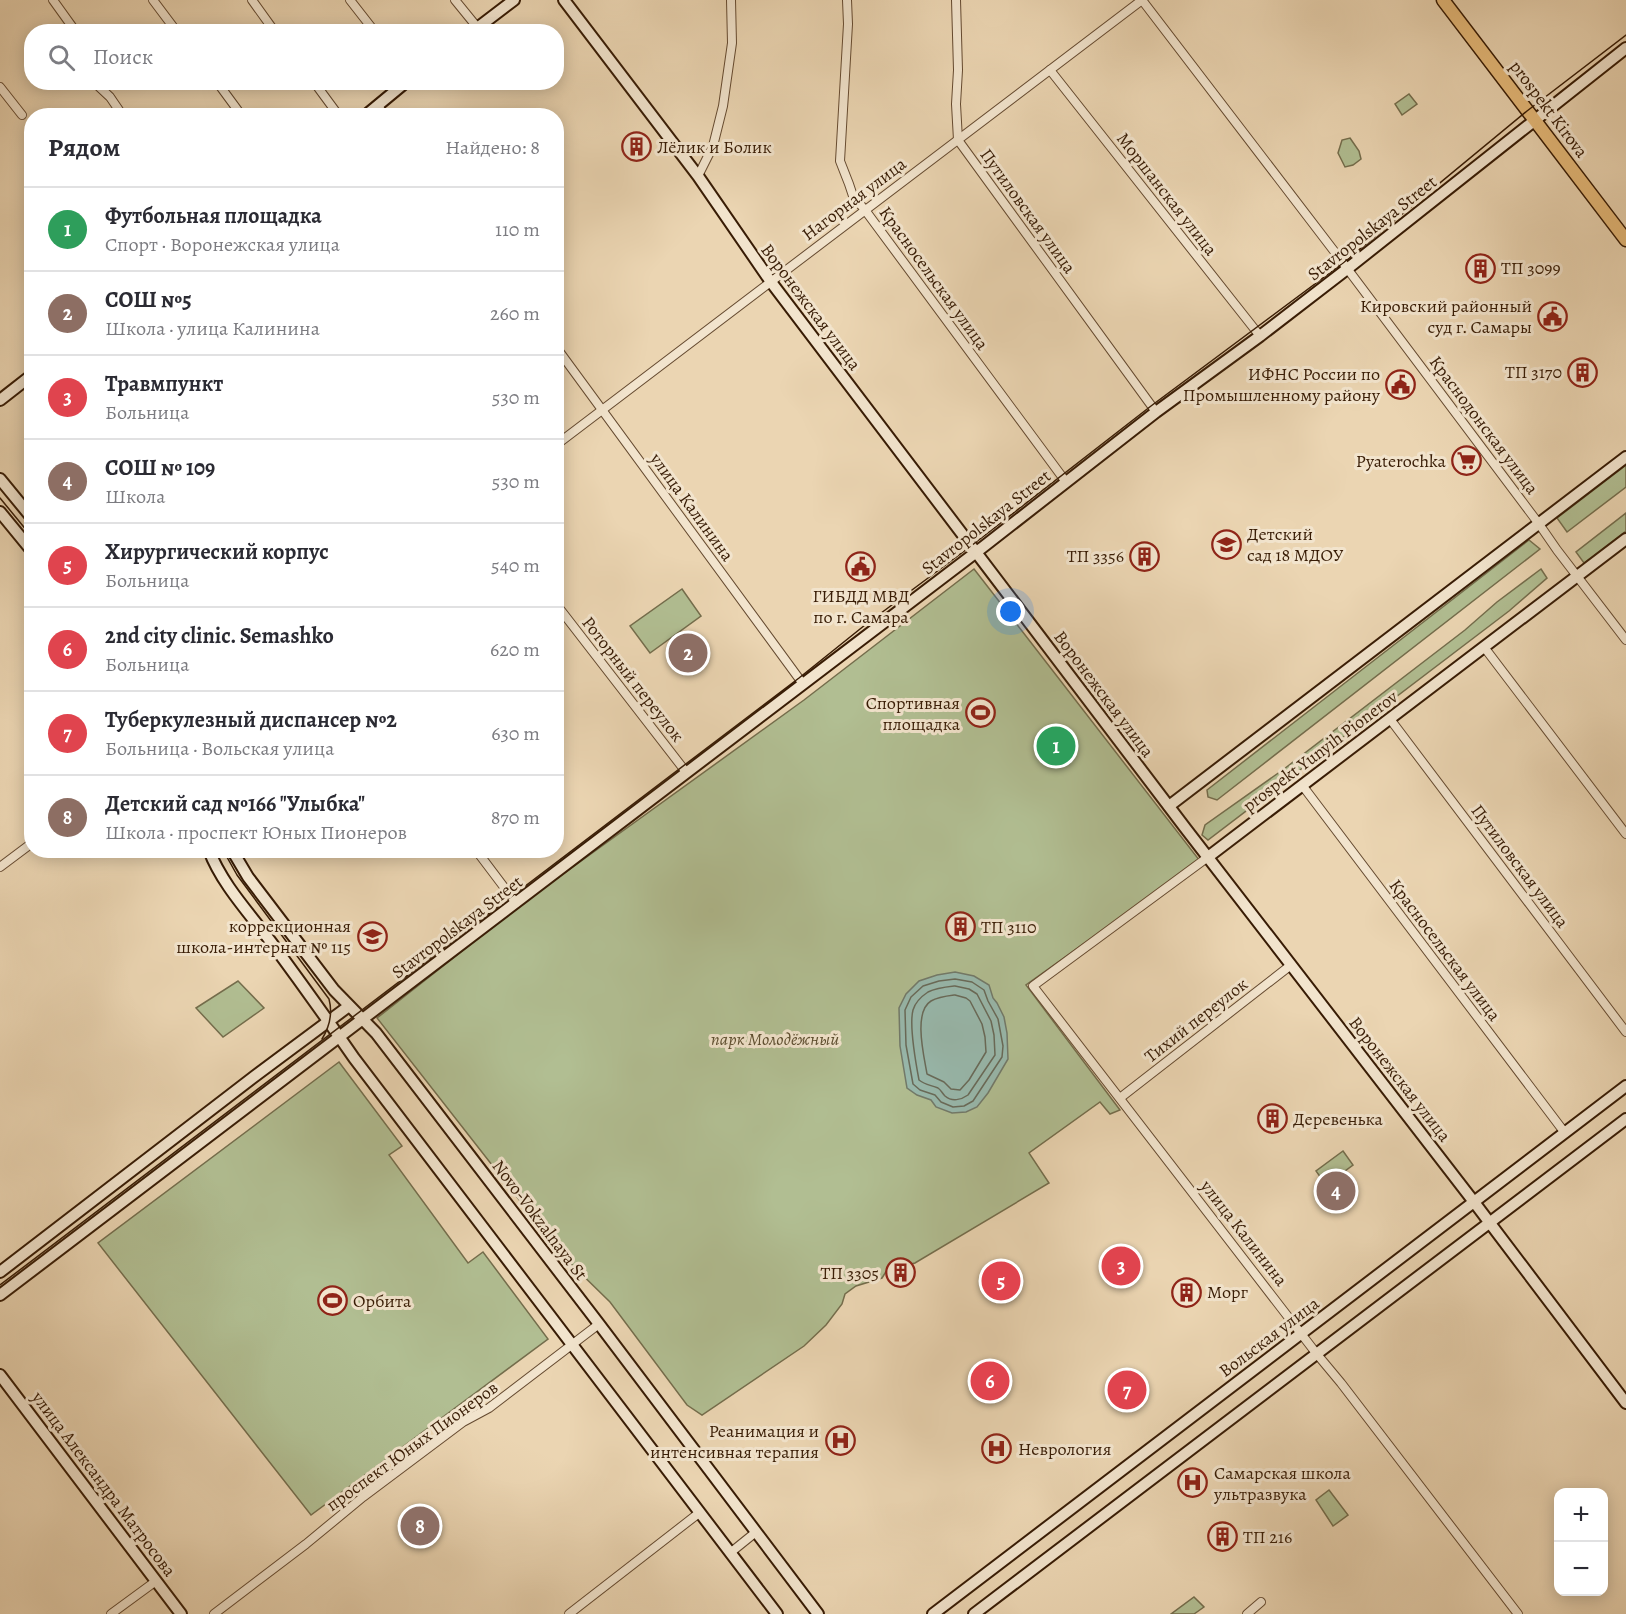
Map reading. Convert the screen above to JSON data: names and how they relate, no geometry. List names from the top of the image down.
{
  "streets": {
    "main road": ["prospekt Kirova"],
    "street": [
      "Моршанская улица",
      "Нагорная улица",
      "Путиловская улица",
      "Stavropolskaya Street",
      "Красносельская улица",
      "Воронежская улица",
      "Краснодонская улица",
      "улица Калинина",
      "Роторный переулок",
      "prospekt Yunyih Pionerov",
      "Тихий переулок",
      "Novo-Vokzalnaya St",
      "Вольская улица",
      "проспект Юных Пионеров",
      "улица Александра Матросова"
    ]
  },
  "crossings": [
    ["prospekt Kirova", "Stavropolskaya Street"],
    ["Моршанская улица", "Нагорная улица"],
    ["Моршанская улица", "Stavropolskaya Street"],
    ["Нагорная улица", "Путиловская улица"],
    ["Нагорная улица", "Красносельская улица"],
    ["Нагорная улица", "Воронежская улица"],
    ["Нагорная улица", "Краснодонская улица"],
    ["Нагорная улица", "улица Калинина"],
    ["Путиловская улица", "Stavropolskaya Street"],
    ["Путиловская улица", "prospekt Yunyih Pionerov"],
    ["Stavropolskaya Street", "Красносельская улица"],
    ["Stavropolskaya Street", "Воронежская улица"],
    ["Stavropolskaya Street", "Краснодонская улица"],
    ["Stavropolskaya Street", "улица Калинина"],
    ["Stavropolskaya Street", "Роторный переулок"],
    ["Stavropolskaya Street", "Novo-Vokzalnaya St"],
    ["Красносельская улица", "prospekt Yunyih Pionerov"],
    ["Красносельская улица", "Вольская улица"],
    ["Воронежская улица", "prospekt Yunyih Pionerov"],
    ["Воронежская улица", "Тихий переулок"],
    ["Воронежская улица", "Вольская улица"],
    ["Краснодонская улица", "prospekt Yunyih Pionerov"],
    ["улица Калинина", "prospekt Yunyih Pionerov"],
    ["улица Калинина", "Тихий переулок"],
    ["улица Калинина", "Вольская улица"],
    ["Novo-Vokzalnaya St", "проспект Юных Пионеров"]
  ],
  "parks": ["парк Молодёжный"],
  "places": {
    "building": [
      "Лёлик и Болик",
      "ТП 3099",
      "ТП 3170",
      "ТП 3356",
      "ТП 3110",
      "Деревенька",
      "ТП 3305",
      "Морг",
      "ТП 216"
    ],
    "public building": ["Кировский районный суд г. Самары", "ИФНС России по Промышленному району", "ГИБДД МВД по г. Самара"],
    "supermarket": ["Pyaterochka"],
    "school or university": ["Детский сад 18 МДОУ", "коррекционная школа-интернат № 115"],
    "sports": ["Спортивная площадка", "Орбита"],
    "hospital": ["Реанимация и интенсивная терапия", "Неврология", "Самарская школа ультразвука"]
  },
  "page": {
    "search": "Поиск",
    "heading": ["Рядом", "Найдено: 8"],
    "list": [
      {
        "mark": "1",
        "name": "Футбольная площадка",
        "note": "Спорт · Воронежская улица",
        "value": "110 m"
      },
      {
        "mark": "2",
        "name": "СОШ №5",
        "note": "Школа · улица Калинина",
        "value": "260 m"
      },
      {
        "mark": "3",
        "name": "Травмпункт",
        "note": "Больница",
        "value": "530 m"
      },
      {
        "mark": "4",
        "name": "СОШ № 109",
        "note": "Школа",
        "value": "530 m"
      },
      {
        "mark": "5",
        "name": "Хирургический корпус",
        "note": "Больница",
        "value": "540 m"
      },
      {
        "mark": "6",
        "name": "2nd city clinic. Semashko",
        "note": "Больница",
        "value": "620 m"
      },
      {
        "mark": "7",
        "name": "Туберкулезный диспансер №2",
        "note": "Больница · Вольская улица",
        "value": "630 m"
      },
      {
        "mark": "8",
        "name": "Детский сад №166 \"Улыбка\"",
        "note": "Школа · проспект Юных Пионеров",
        "value": "870 m"
      }
    ],
    "pins": [
      "2",
      "1",
      "4",
      "3",
      "5",
      "6",
      "7",
      "8"
    ],
    "map_buttons": ["+", "−"]
  }
}
